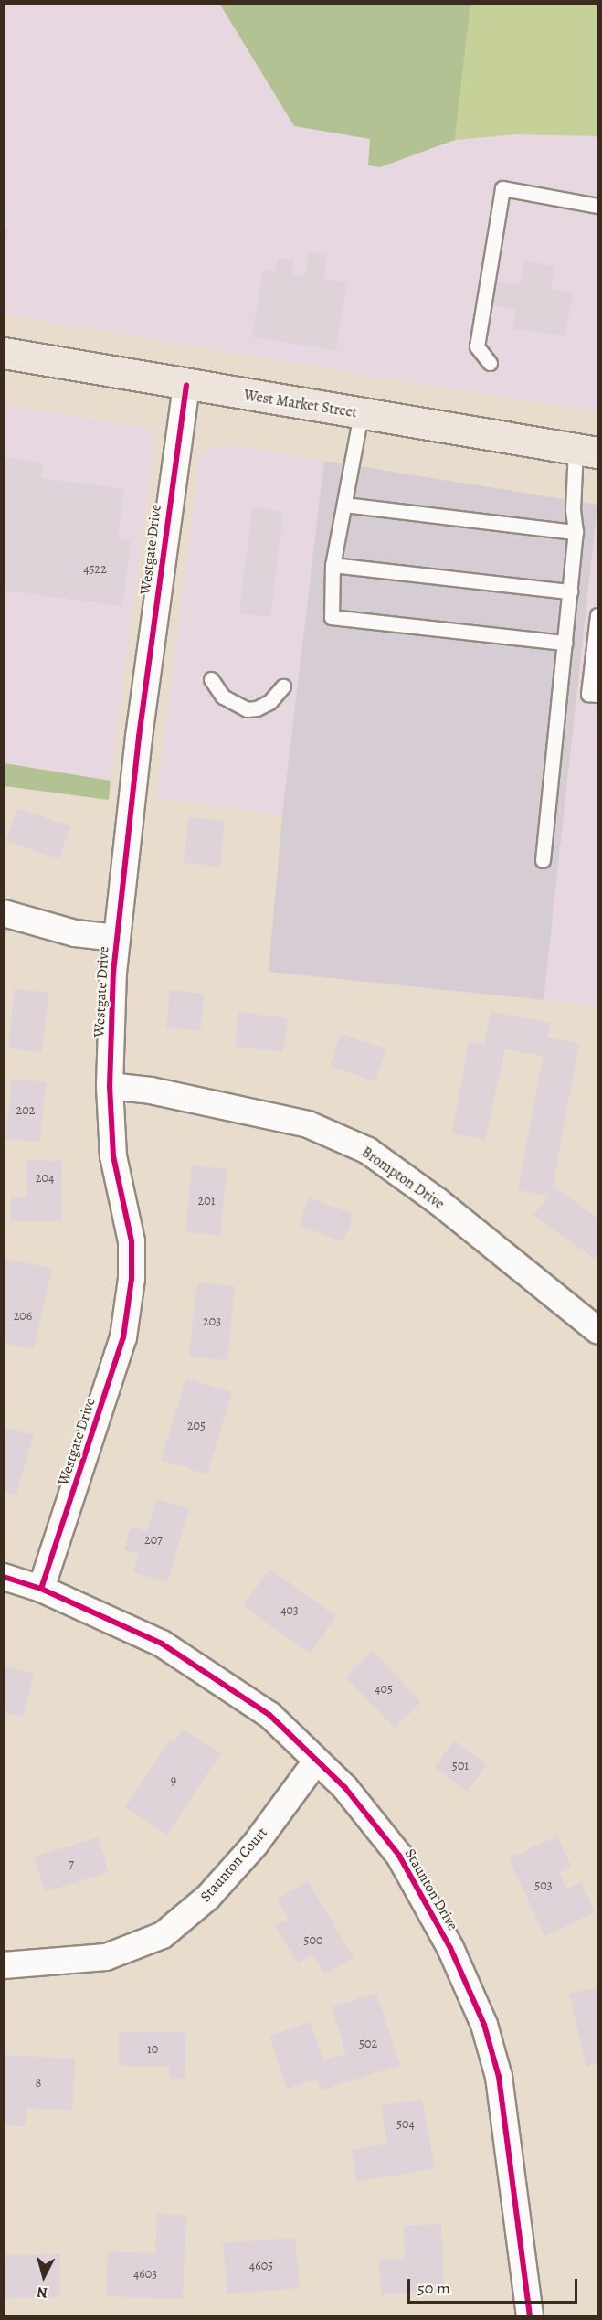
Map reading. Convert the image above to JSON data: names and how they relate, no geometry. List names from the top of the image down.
{
  "streets": {
    "main road": ["West Market Street"],
    "street": [
      "Westgate Drive",
      "Brompton Drive",
      "Staunton Court",
      "Staunton Drive"
    ]
  },
  "crossings": [
    ["West Market Street", "Westgate Drive"],
    ["Westgate Drive", "Brompton Drive"],
    ["Westgate Drive", "Staunton Drive"],
    ["Staunton Court", "Staunton Drive"]
  ],
  "house_numbers": [
    "4522",
    "202",
    "204",
    "201",
    "206",
    "203",
    "205",
    "207",
    "403",
    "405",
    "501",
    "9",
    "7",
    "503",
    "500",
    "502",
    "10",
    "8",
    "504",
    "4605",
    "4603"
  ],
  "scale_bar": "50 m",
  "north": "bottom"
}
